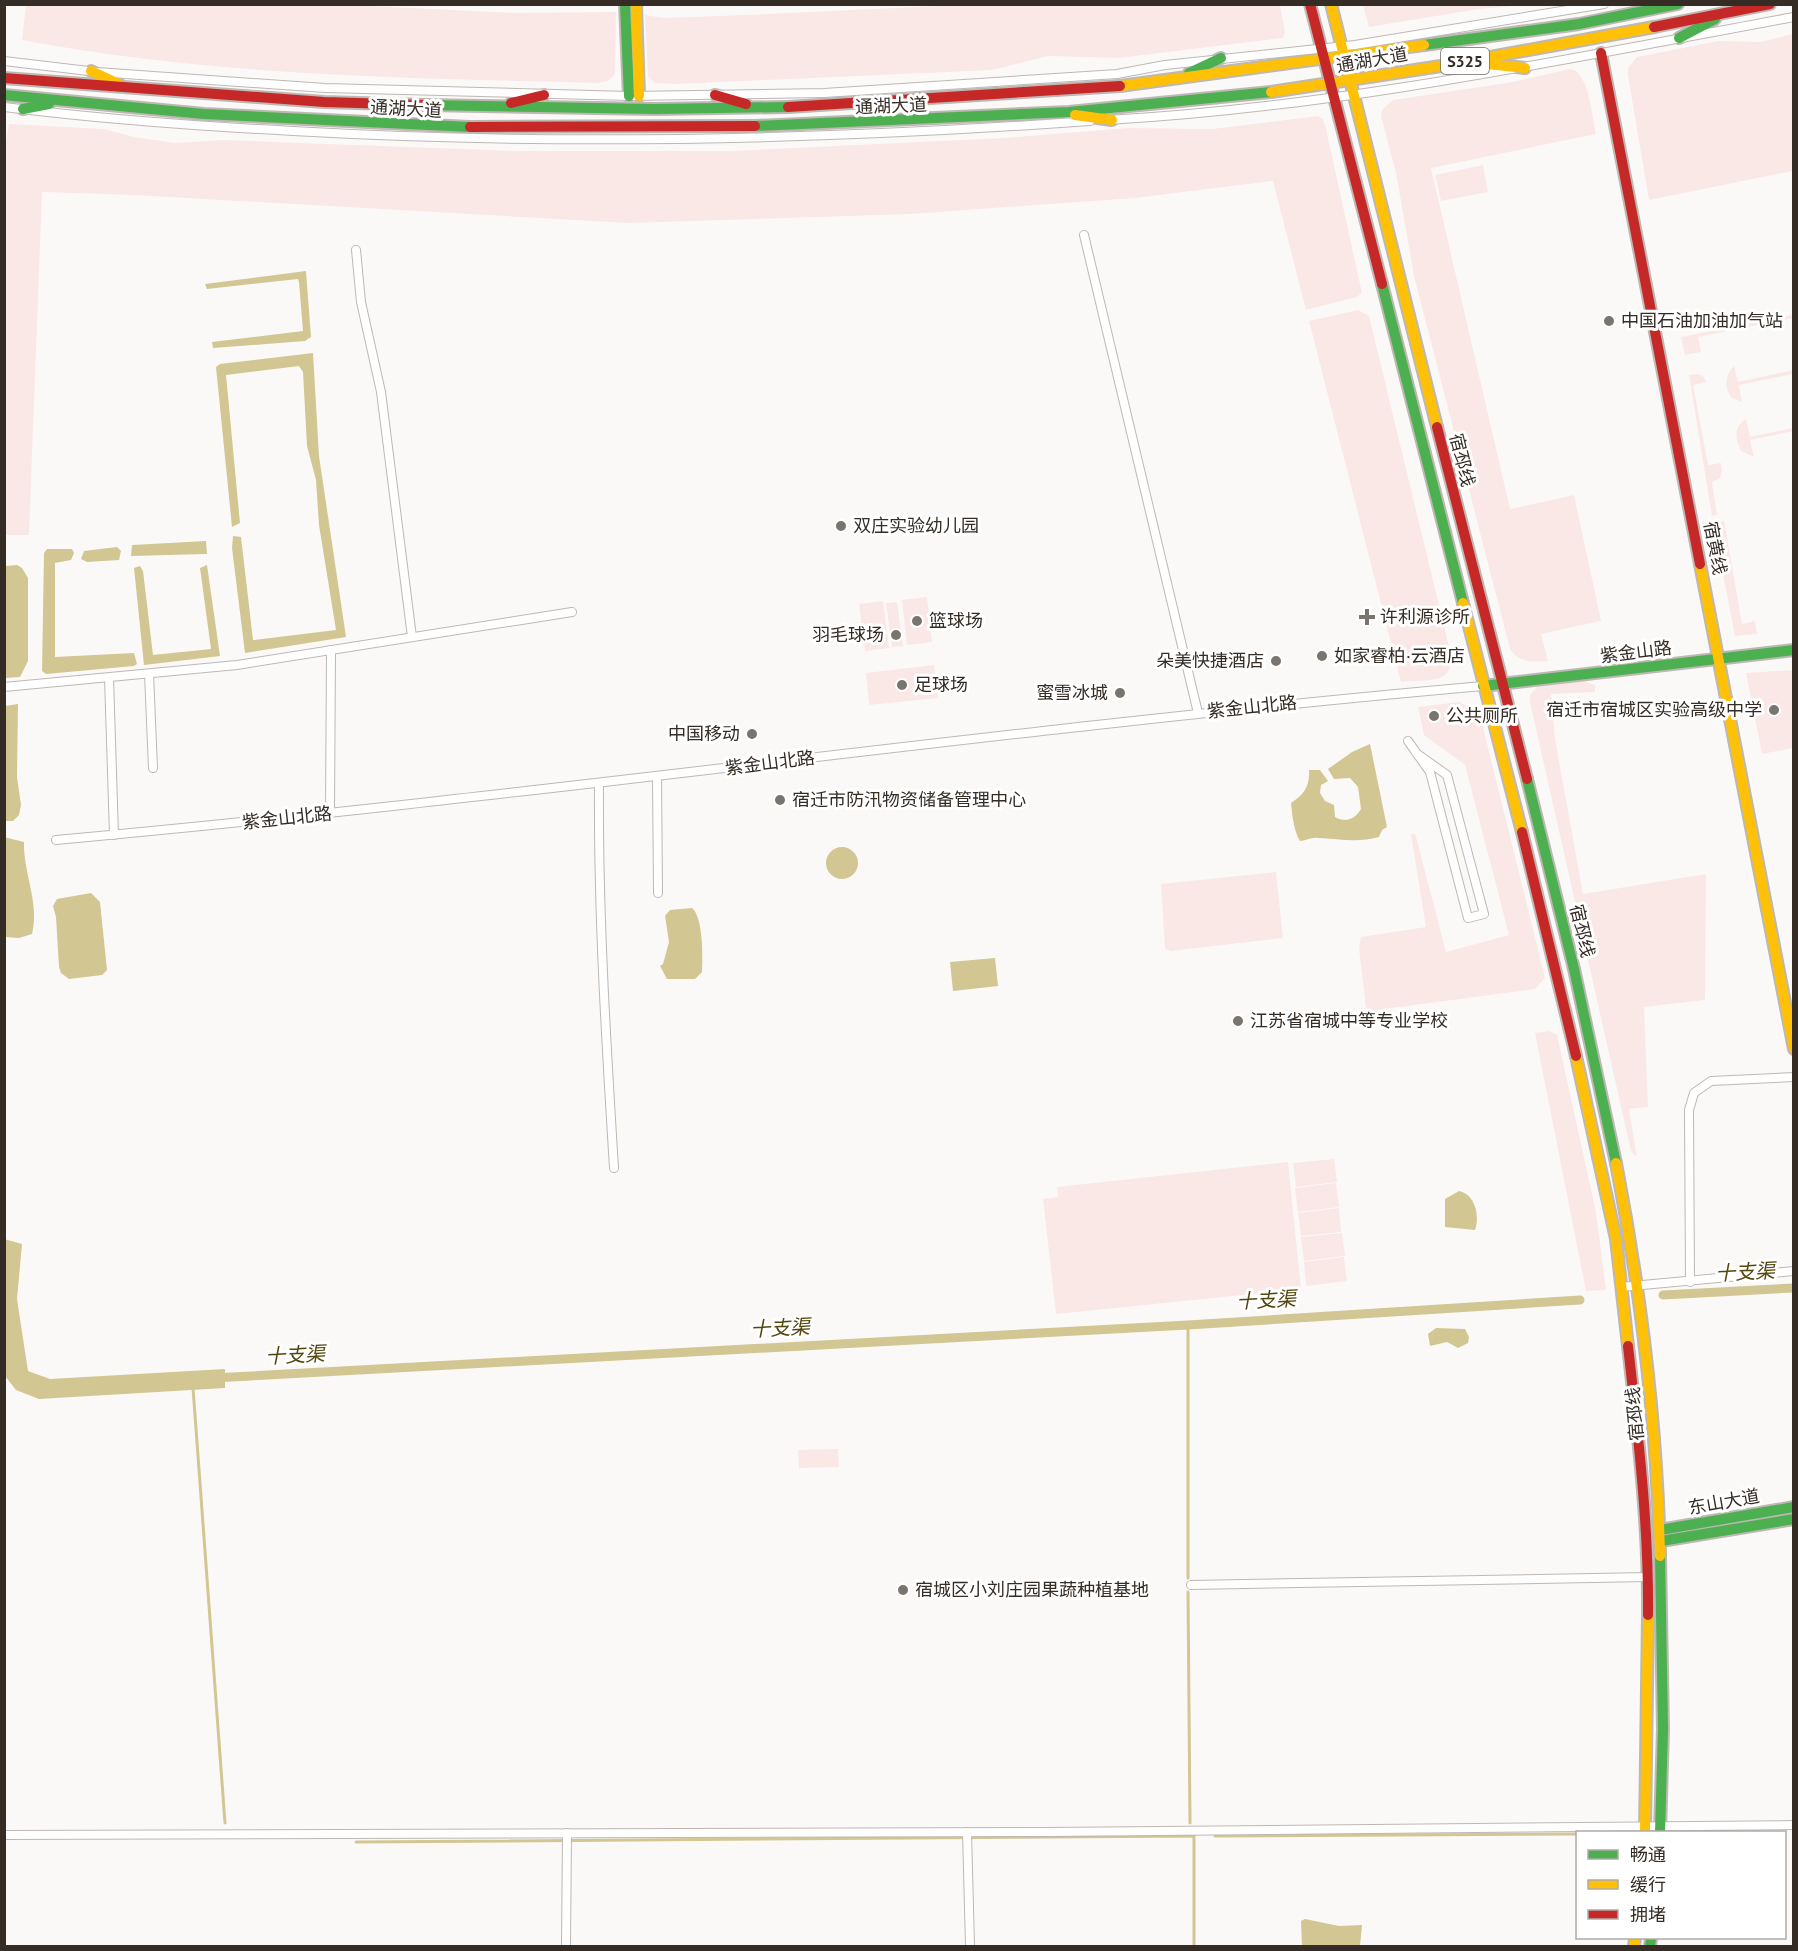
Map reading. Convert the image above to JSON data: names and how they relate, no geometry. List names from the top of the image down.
{
  "streets": {
    "main road": [
      "通湖大道",
      "S325",
      "宿邳线",
      "宿黄线",
      "紫金山路",
      "东山大道"
    ],
    "street": ["紫金山北路"]
  },
  "crossings": [
    ["通湖大道", "宿邳线"],
    ["宿邳线", "紫金山路"],
    ["宿邳线", "紫金山北路"],
    ["宿邳线", "东山大道"],
    ["宿黄线", "紫金山路"],
    ["紫金山路", "紫金山北路"]
  ],
  "water": ["十支渠"],
  "places": {
    "other": [
      "中国石油加油加气站",
      "双庄实验幼儿园",
      "篮球场",
      "羽毛球场",
      "如家睿柏·云酒店",
      "朵美快捷酒店",
      "足球场",
      "蜜雪冰城",
      "宿迁市宿城区实验高级中学",
      "公共厕所",
      "中国移动",
      "宿迁市防汛物资储备管理中心",
      "江苏省宿城中等专业学校",
      "宿城区小刘庄园果蔬种植基地"
    ],
    "health": ["许利源诊所"]
  },
  "legend": ["畅通", "缓行", "拥堵"]
}
